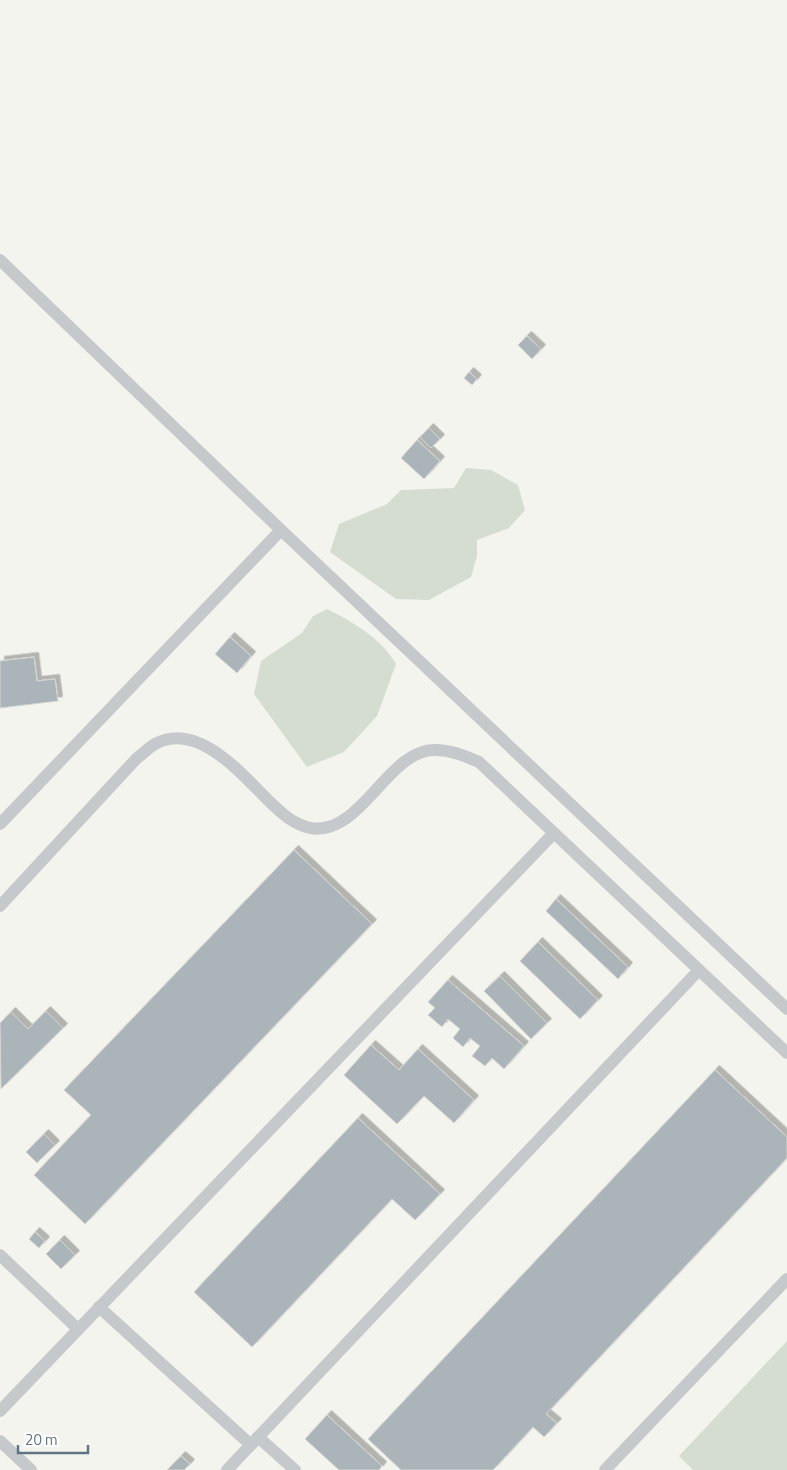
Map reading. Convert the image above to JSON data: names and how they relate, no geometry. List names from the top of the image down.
{
  "scale_bar": "20 m"
}
